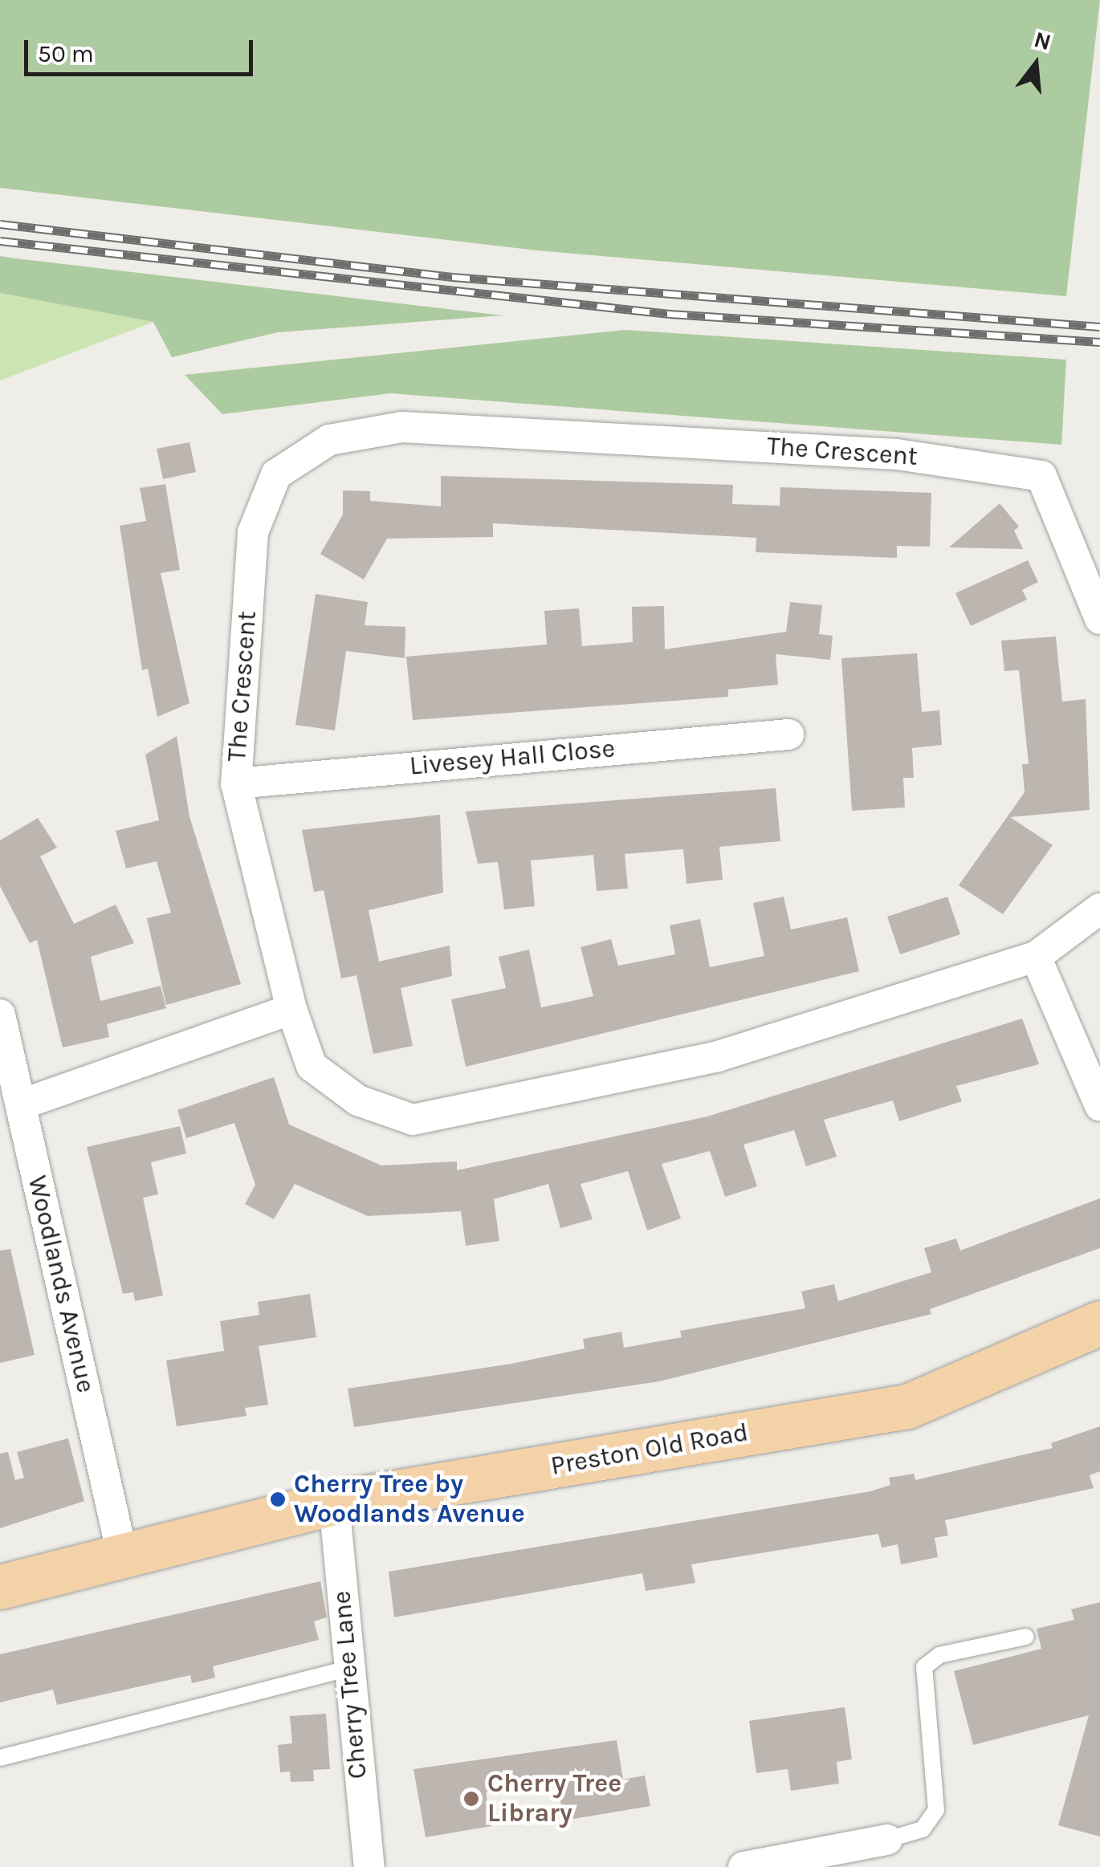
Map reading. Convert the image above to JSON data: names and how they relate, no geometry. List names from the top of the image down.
{
  "streets": {
    "main road": ["Preston Old Road"],
    "street": [
      "The Crescent",
      "Livesey Hall Close",
      "Woodlands Avenue",
      "Cherry Tree Lane"
    ]
  },
  "crossings": [
    ["The Crescent", "Livesey Hall Close"],
    ["Woodlands Avenue", "Preston Old Road"],
    ["Preston Old Road", "Cherry Tree Lane"]
  ],
  "places": ["Cherry Tree by Woodlands Avenue", "Cherry Tree Library"],
  "scale_bar": "50 m",
  "north": "top"
}
